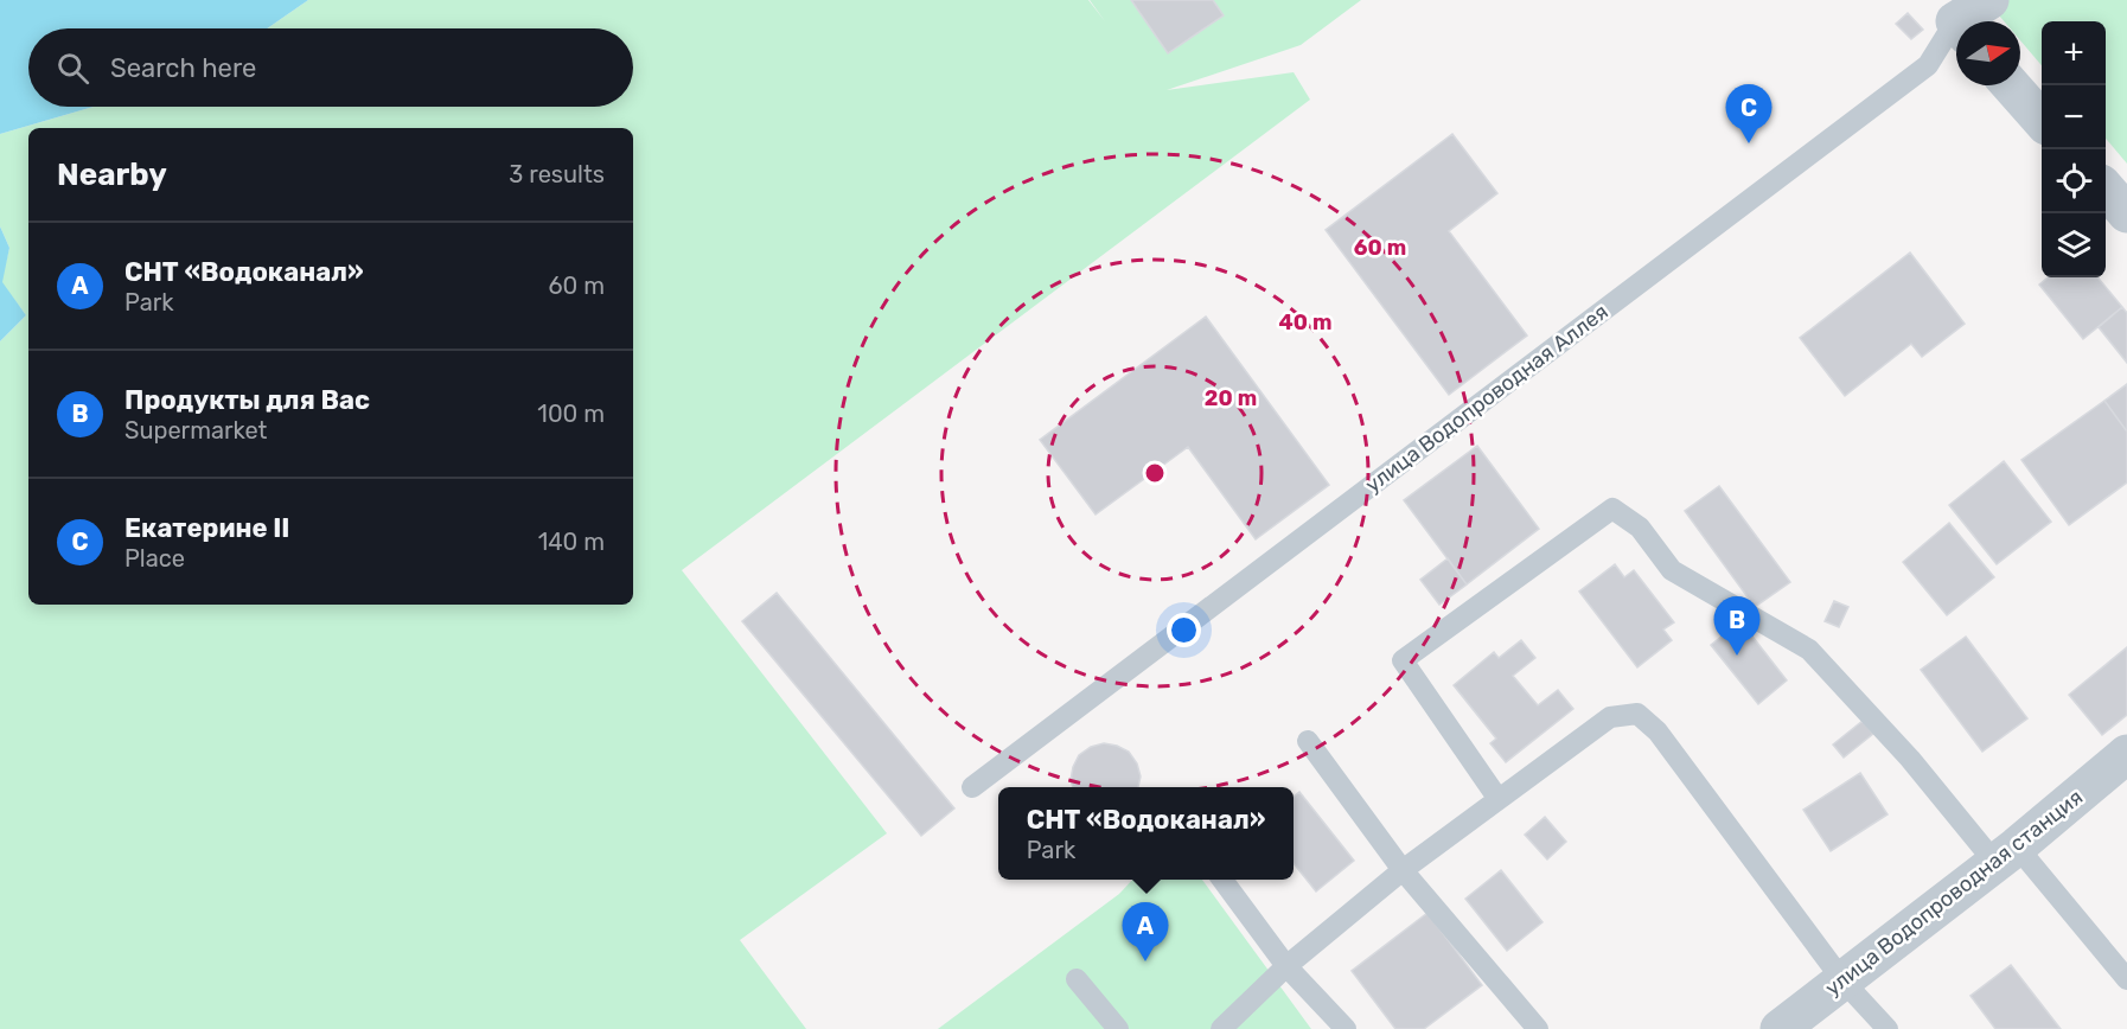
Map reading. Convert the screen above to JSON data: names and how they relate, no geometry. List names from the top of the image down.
{
  "streets": {
    "street": ["улица Водопроводная Аллея", "улица Водопроводная станция"]
  },
  "north": "right",
  "page": {
    "map_buttons": ["+", "−"],
    "search": "Search here",
    "pins": ["C", "B", "A"],
    "heading": ["Nearby", "3 results"],
    "list": [
      {
        "mark": "A",
        "name": "СНТ «Водоканал»",
        "note": "Park",
        "value": "60 m"
      },
      {
        "mark": "B",
        "name": "Продукты для Вас",
        "note": "Supermarket",
        "value": "100 m"
      },
      {
        "mark": "C",
        "name": "Екатерине II",
        "note": "Place",
        "value": "140 m"
      }
    ],
    "popup": ["СНТ «Водоканал»", "Park"]
  },
  "rings": ["60 m", "40 m", "20 m"]
}
